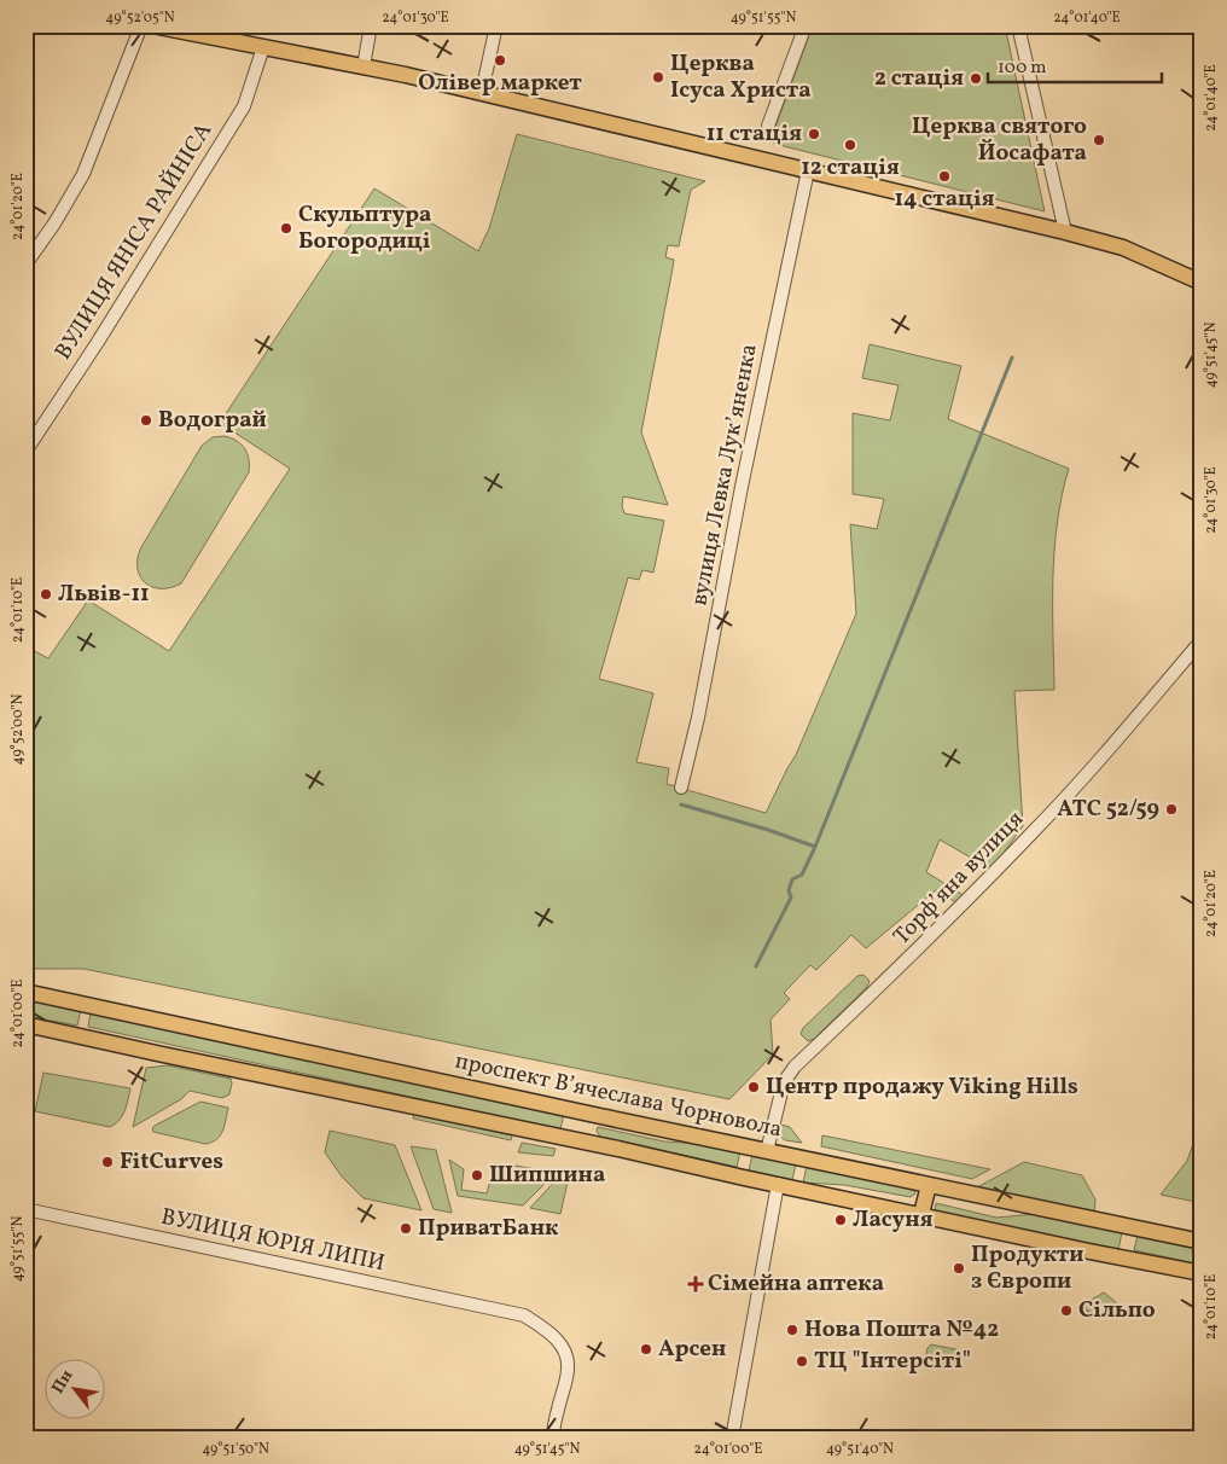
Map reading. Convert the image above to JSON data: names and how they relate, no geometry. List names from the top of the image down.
{
  "streets": {
    "main road": ["проспект Вʼячеслава Чорновола"],
    "street": [
      "ВУЛИЦЯ ЯНІСА РАЙНІСА",
      "вулиця Левка Лукʼяненка",
      "Торфʼяна вулиця",
      "ВУЛИЦЯ ЮРІЯ ЛИПИ"
    ]
  },
  "crossings": [
    ["Торфʼяна вулиця", "проспект Вʼячеслава Чорновола"]
  ],
  "places": {
    "other": [
      "Олівер маркет",
      "Церква Ісуса Христа",
      "2 стація",
      "11 стація",
      "Церква святого Йосафата",
      "12 стація",
      "14 стація",
      "Скульптура Богородиці",
      "Водограй",
      "Львів-11",
      "АТС 52/59",
      "Центр продажу Viking Hills",
      "FitCurves",
      "Шипшина",
      "Ласуня",
      "ПриватБанк",
      "Продукти з Європи",
      "Сільпо",
      "Нова Пошта №42",
      "Арсен",
      "ТЦ \"Інтерсіті\""
    ],
    "health": ["Сімейна аптека"]
  },
  "scale_bar": "100 m",
  "north": "top left",
  "coordinates": [
    "49°52'05\"N",
    "24°01'30\"E",
    "49°51'55\"N",
    "24°01'40\"E",
    "24°01'20\"E",
    "49°51'45\"N",
    "24°01'10\"E",
    "49°52'00\"N",
    "24°01'00\"E",
    "49°51'50\"N",
    "49°51'40\"N"
  ]
}
